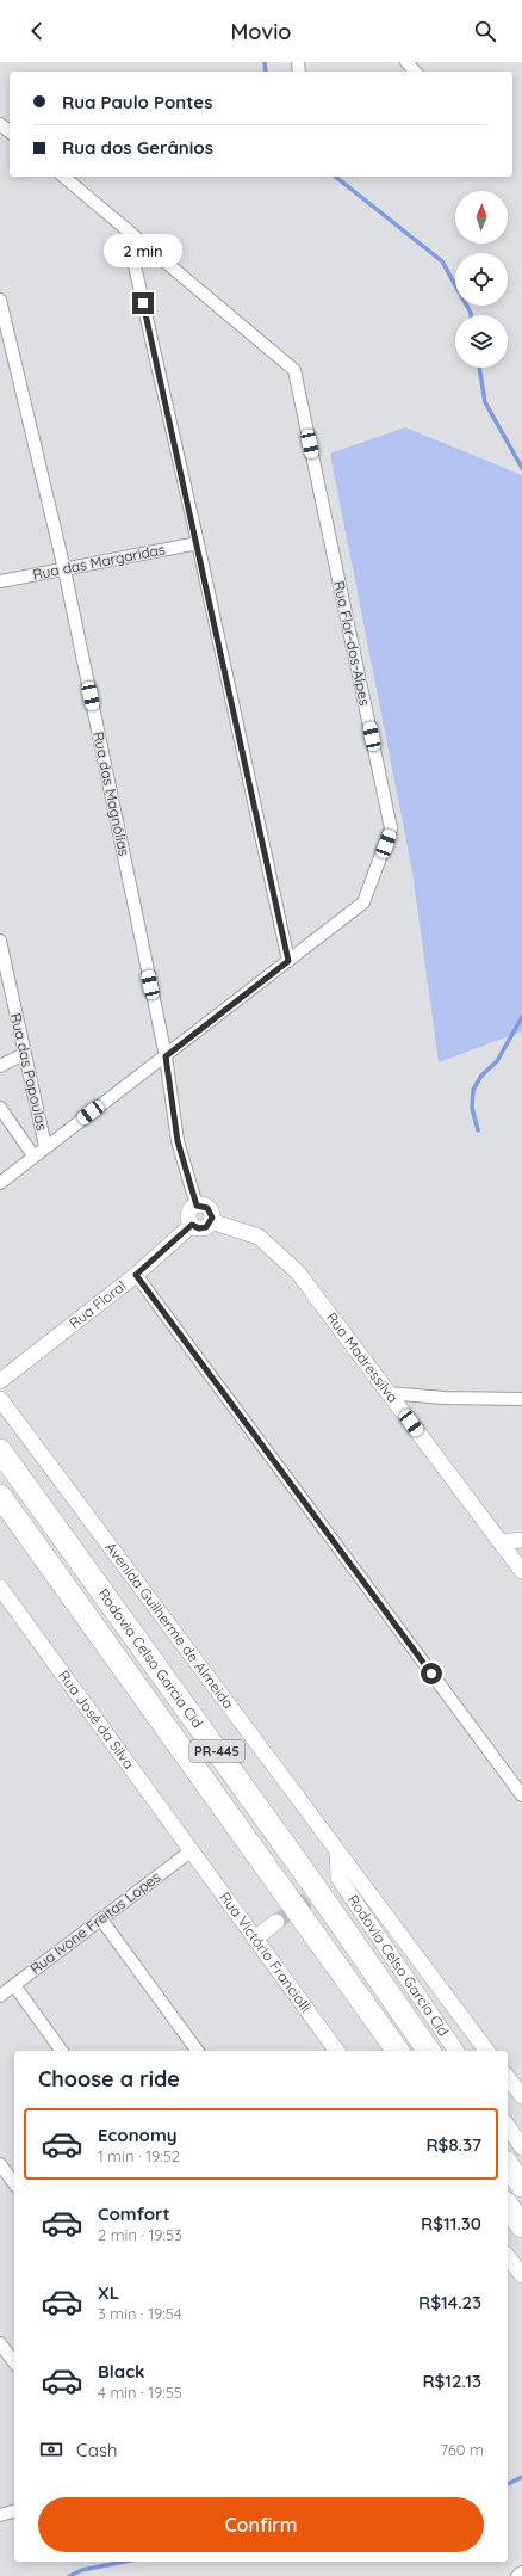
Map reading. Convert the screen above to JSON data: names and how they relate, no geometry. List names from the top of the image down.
{
  "streets": {
    "highway": ["Rodovia Celso Garcia Cid", "PR-445"],
    "street": [
      "Rua das Margaridas",
      "Rua Flor-dos-Alpes",
      "Rua das Magnólias",
      "Rua das Papoulas",
      "Rua Floral",
      "Rua Madressilva",
      "Avenida Guilherme de Almeida",
      "Rua José da Silva",
      "Rua Ivone Freitas Lopes",
      "Rua Victório Franciolli"
    ]
  },
  "crossings": [
    ["Rua das Margaridas", "Rua das Magnólias"],
    ["Rua Flor-dos-Alpes", "Rua das Magnólias"],
    ["Rua Flor-dos-Alpes", "Rua das Papoulas"],
    ["Rua das Magnólias", "Rua Floral"],
    ["Rua das Magnólias", "Rua Madressilva"],
    ["Rua Floral", "Rua Madressilva"],
    ["Avenida Guilherme de Almeida", "Rodovia Celso Garcia Cid"],
    ["Rua José da Silva", "Rua Ivone Freitas Lopes"],
    ["Rua José da Silva", "Rua Victório Franciolli"],
    ["Rua Ivone Freitas Lopes", "Rua Victório Franciolli"]
  ],
  "north": "top",
  "page": {
    "header": "Movio",
    "banner": ["Rua Paulo Pontes", "Rua dos Gerânios"],
    "bubble": "2 min",
    "heading": "Choose a ride",
    "list": [
      {
        "name": "Economy",
        "note": "1 min · 19:52",
        "value": "R$8.37"
      },
      {
        "name": "Comfort",
        "note": "2 min · 19:53",
        "value": "R$11.30"
      },
      {
        "name": "XL",
        "note": "3 min · 19:54",
        "value": "R$14.23"
      },
      {
        "name": "Black",
        "note": "4 min · 19:55",
        "value": "R$12.13"
      }
    ],
    "pay": ["Cash", "760 m"],
    "buttons": "Confirm"
  }
}
